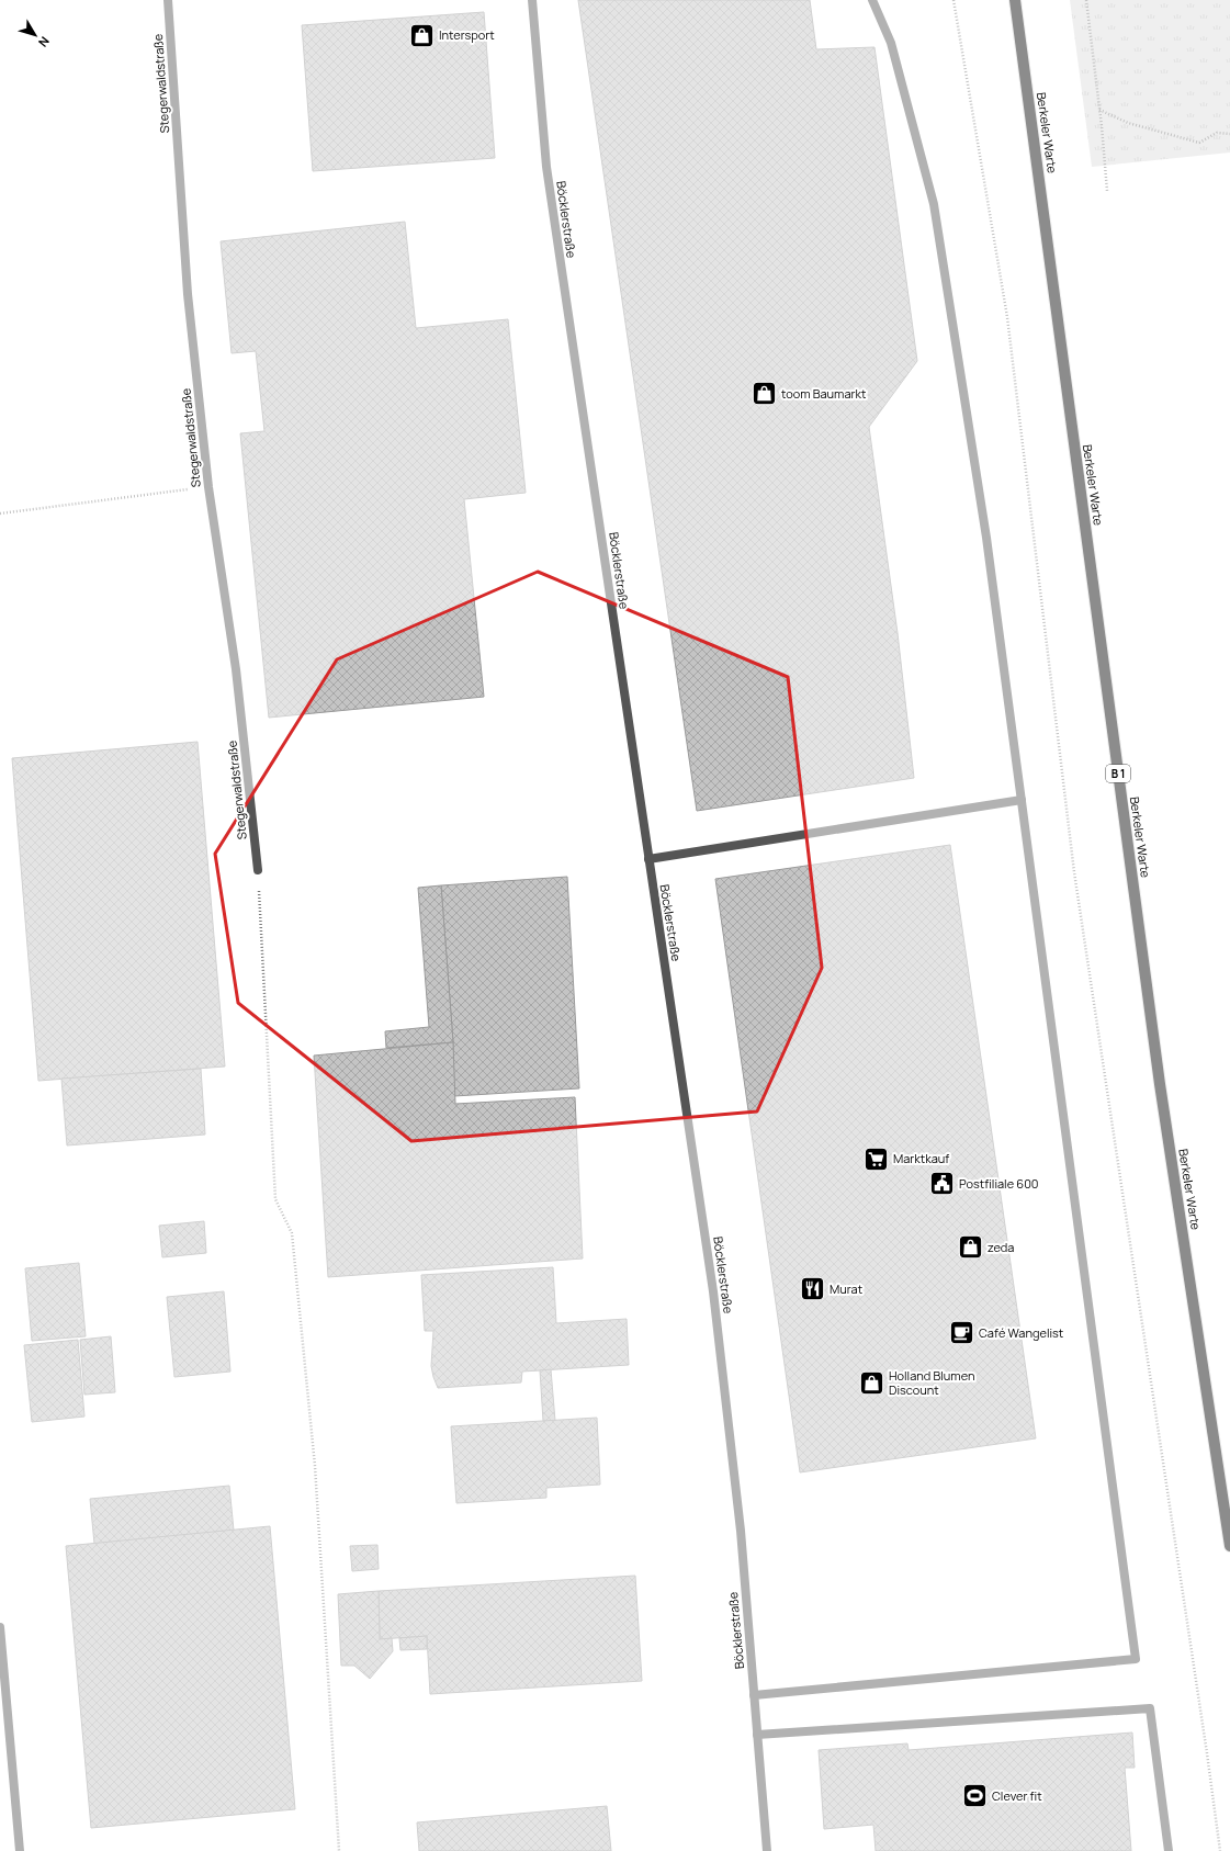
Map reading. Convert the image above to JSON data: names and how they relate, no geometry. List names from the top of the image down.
{
  "streets": {
    "main road": ["Berkeler Warte", "B 1"],
    "street": ["Stegerwaldstraße", "Böcklerstraße"]
  },
  "places": {
    "shop": [
      "Intersport",
      "toom Baumarkt",
      "zeda",
      "Holland Blumen Discount"
    ],
    "supermarket": ["Marktkauf"],
    "public building": ["Postfiliale 600"],
    "restaurant": ["Murat"],
    "cafe": ["Café Wangelist"],
    "sports": ["Clever fit"]
  },
  "north": "bottom right"
}
